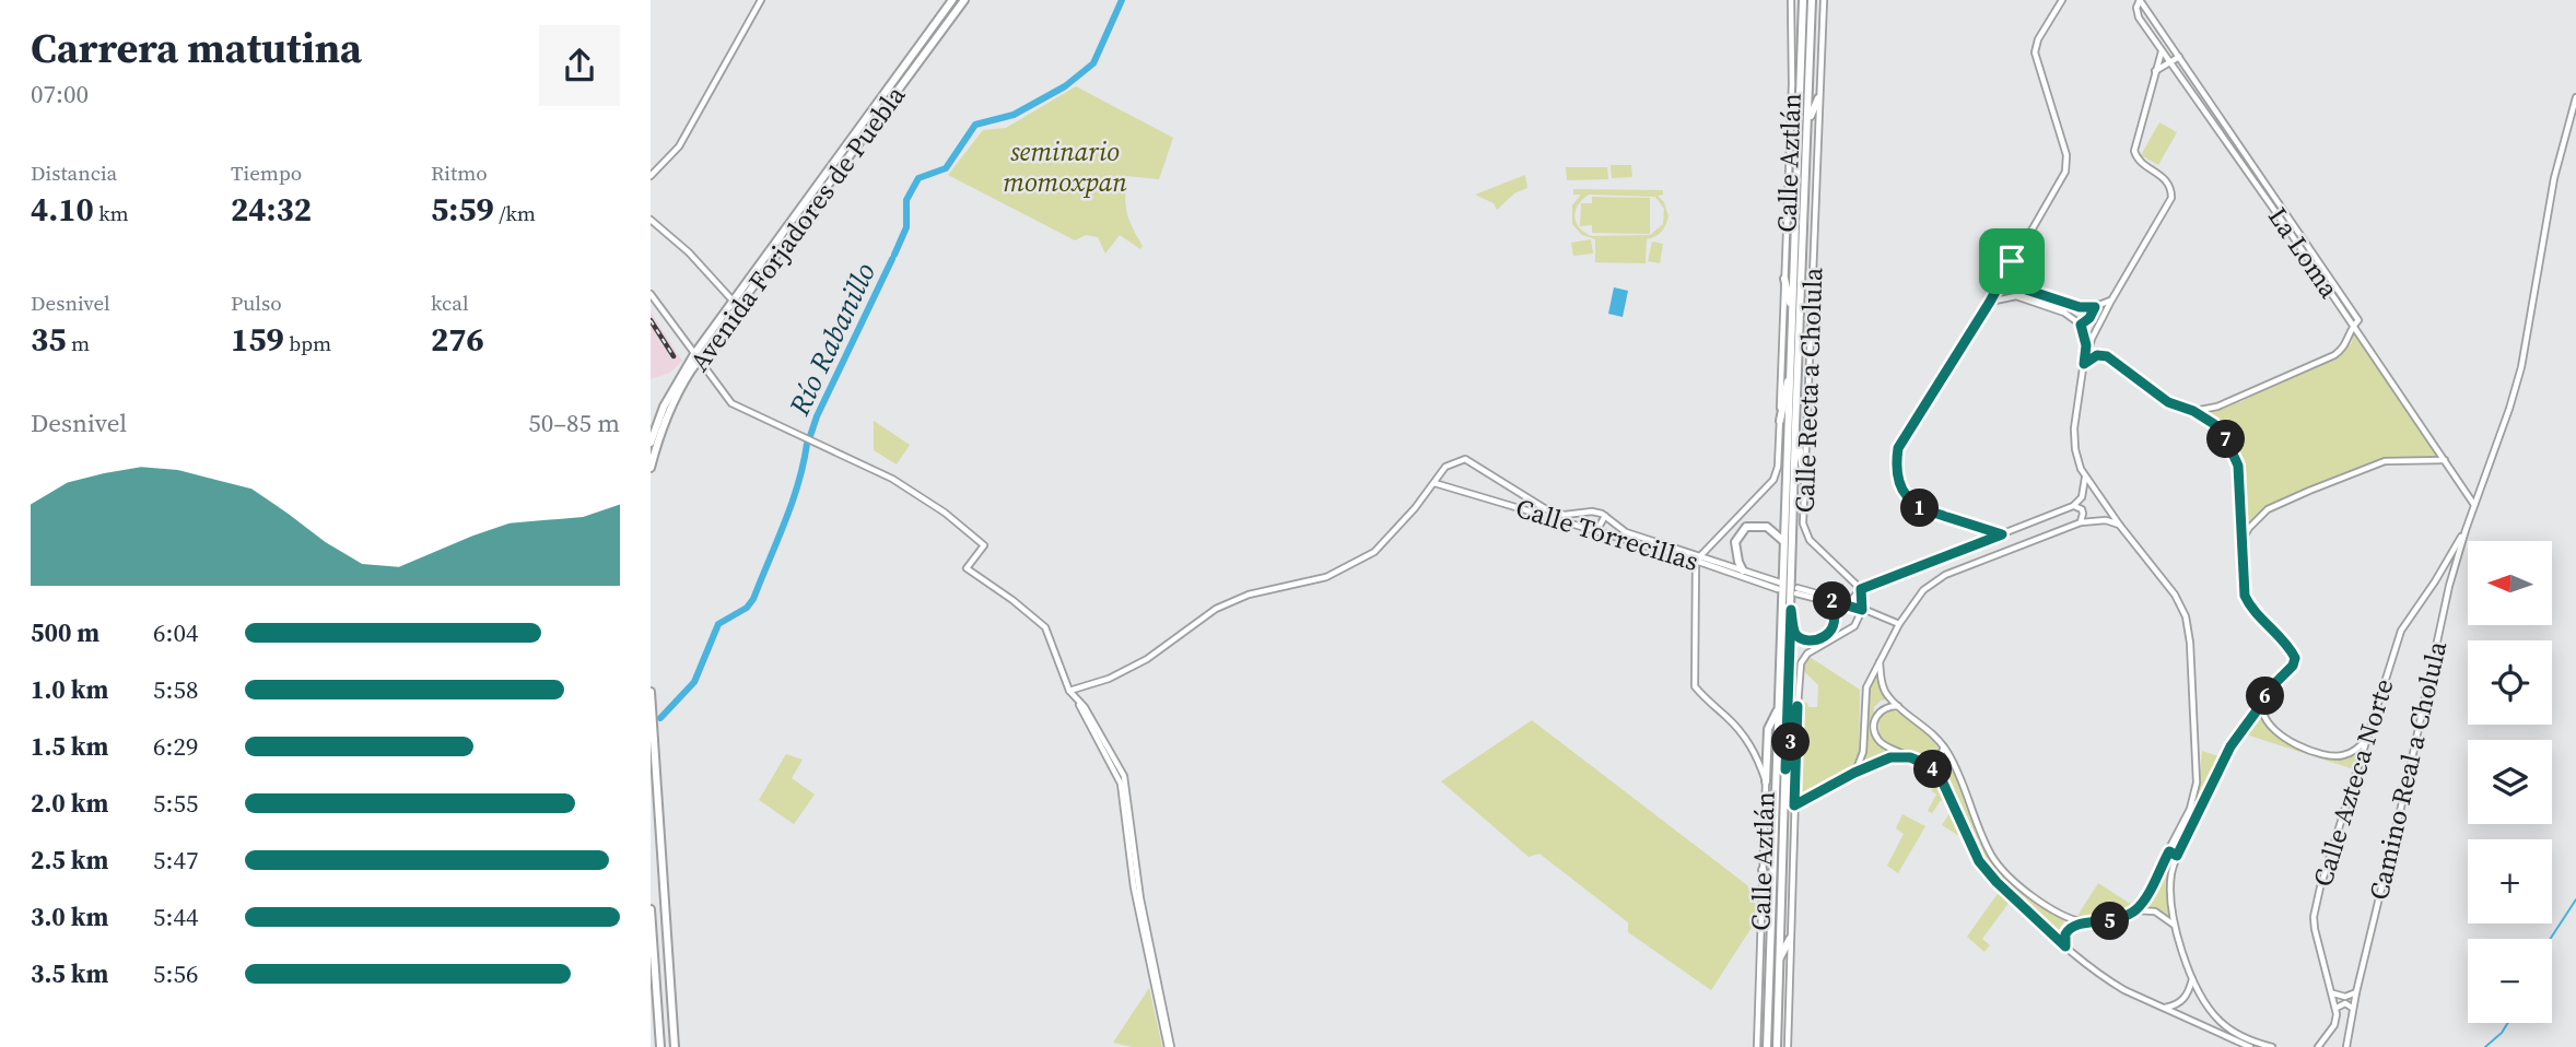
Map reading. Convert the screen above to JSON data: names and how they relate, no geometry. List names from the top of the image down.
{
  "streets": {
    "main road": ["Avenida Forjadores de Puebla", "Calle Recta a Cholula"],
    "street": [
      "Calle Aztlán",
      "La Loma",
      "Calle Torrecillas",
      "Camino Real a Cholula",
      "Calle Azteca Norte"
    ]
  },
  "crossings": [
    ["Calle Aztlán", "Calle Torrecillas"],
    ["La Loma", "Camino Real a Cholula"],
    ["Camino Real a Cholula", "Calle Azteca Norte"]
  ],
  "water": ["Río Rabanillo"],
  "parks": ["seminario momoxpan"],
  "north": "left",
  "page": {
    "heading": ["Carrera matutina", "07:00"],
    "stats": [
      ["Distancia", "4.10 km"],
      ["Tiempo", "24:32"],
      ["Ritmo", "5:59 /km"],
      ["Desnivel", "35 m"],
      ["Pulso", "159 bpm"],
      ["kcal", "276"]
    ],
    "chart": ["Desnivel", "50–85 m"],
    "pins": [
      "7",
      "1",
      "2",
      "6",
      "3",
      "4",
      "5"
    ],
    "map_buttons": ["+", "−"],
    "list": [
      {
        "name": "500 m",
        "note": "6:04"
      },
      {
        "name": "1.0 km",
        "note": "5:58"
      },
      {
        "name": "1.5 km",
        "note": "6:29"
      },
      {
        "name": "2.0 km",
        "note": "5:55"
      },
      {
        "name": "2.5 km",
        "note": "5:47"
      },
      {
        "name": "3.0 km",
        "note": "5:44"
      },
      {
        "name": "3.5 km",
        "note": "5:56"
      }
    ]
  }
}
